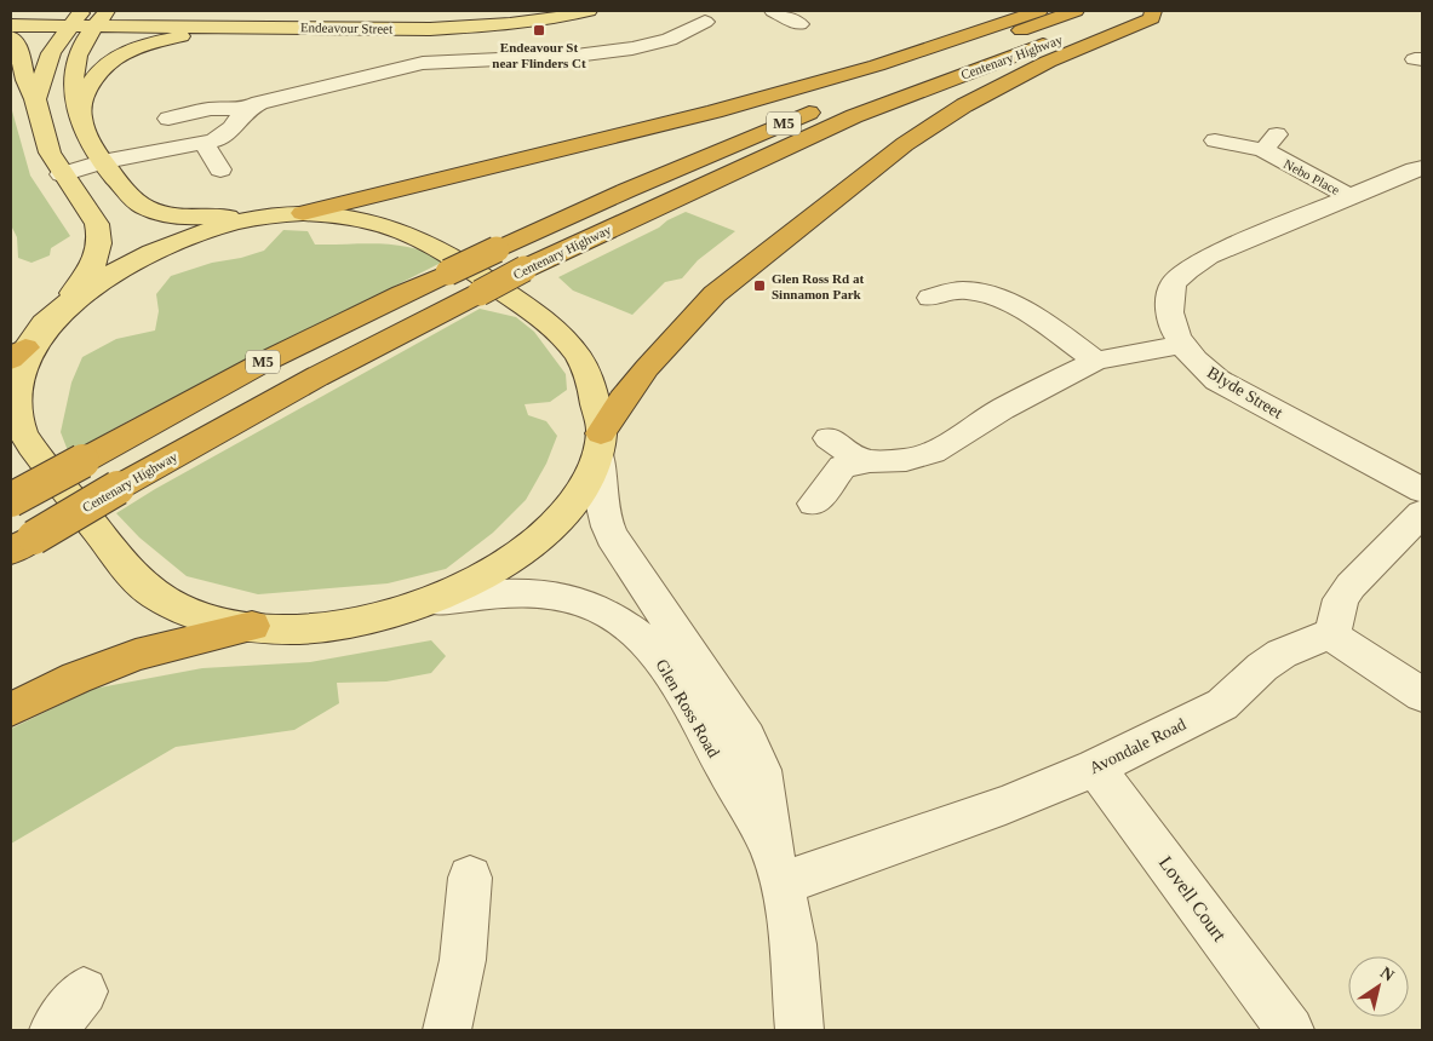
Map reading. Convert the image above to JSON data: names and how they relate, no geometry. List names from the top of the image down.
{
  "streets": {
    "highway": ["Centenary Highway", "M5"],
    "main road": ["Endeavour Street"],
    "street": [
      "Nebo Place",
      "Blyde Street",
      "Glen Ross Road",
      "Avondale Road",
      "Lovell Court"
    ]
  },
  "crossings": [
    ["Nebo Place", "Blyde Street"],
    ["Glen Ross Road", "Avondale Road"],
    ["Avondale Road", "Lovell Court"]
  ],
  "places": {
    "transit": ["Endeavour St near Flinders Ct", "Glen Ross Rd at Sinnamon Park"]
  },
  "north": "top right"
}
